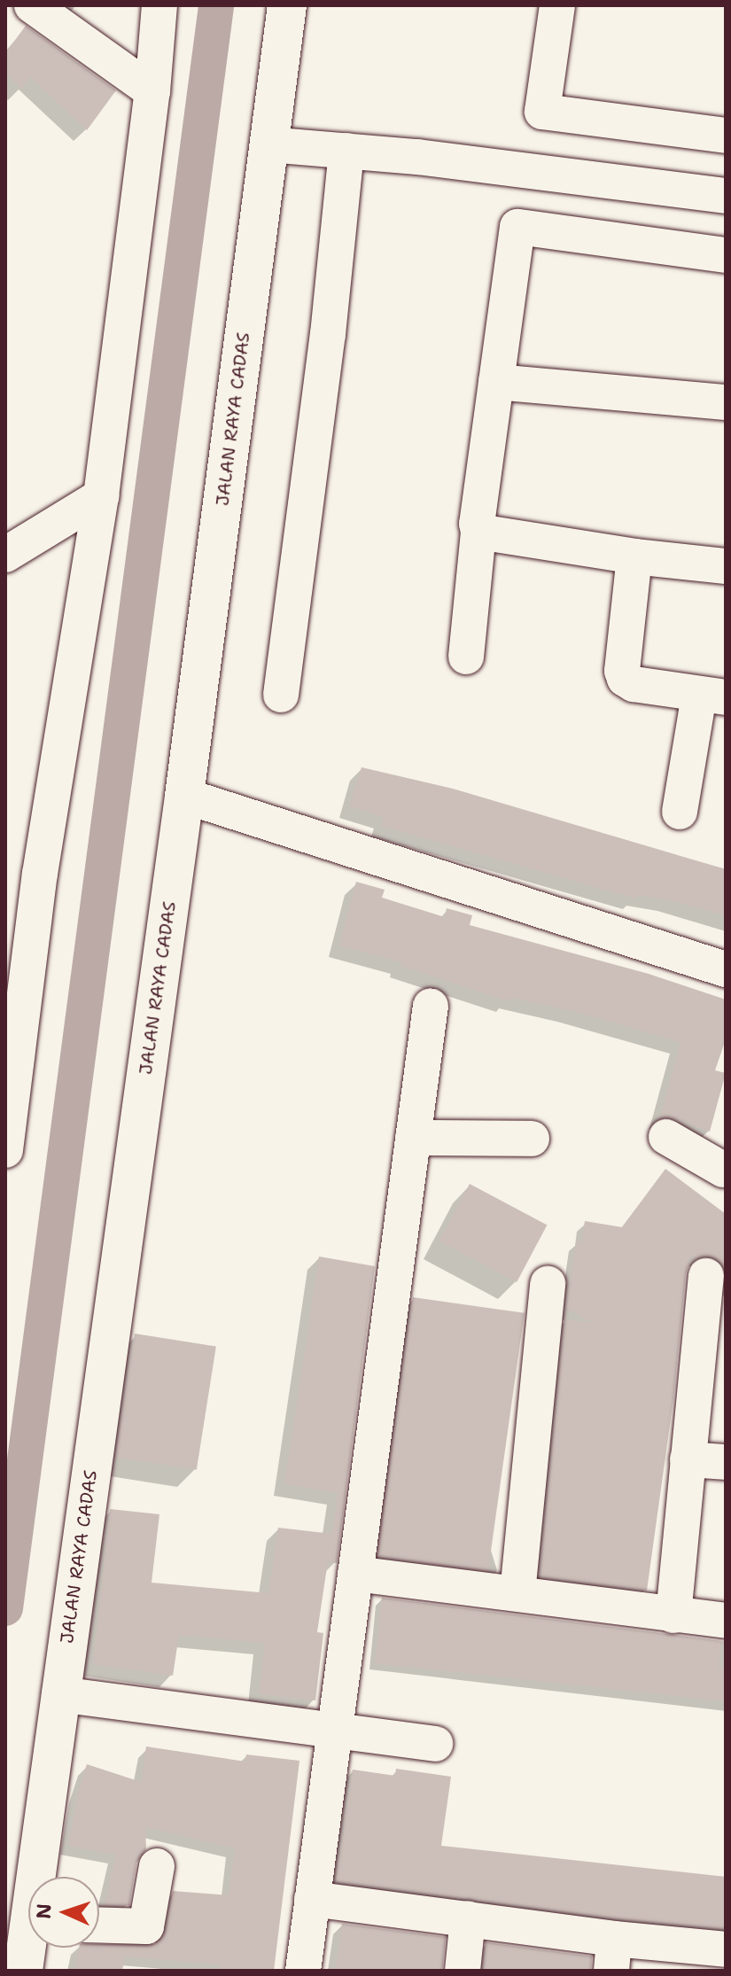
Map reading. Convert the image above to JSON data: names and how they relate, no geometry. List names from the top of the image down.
{
  "streets": {
    "street": ["JALAN RAYA CADAS"]
  },
  "north": "left"
}
